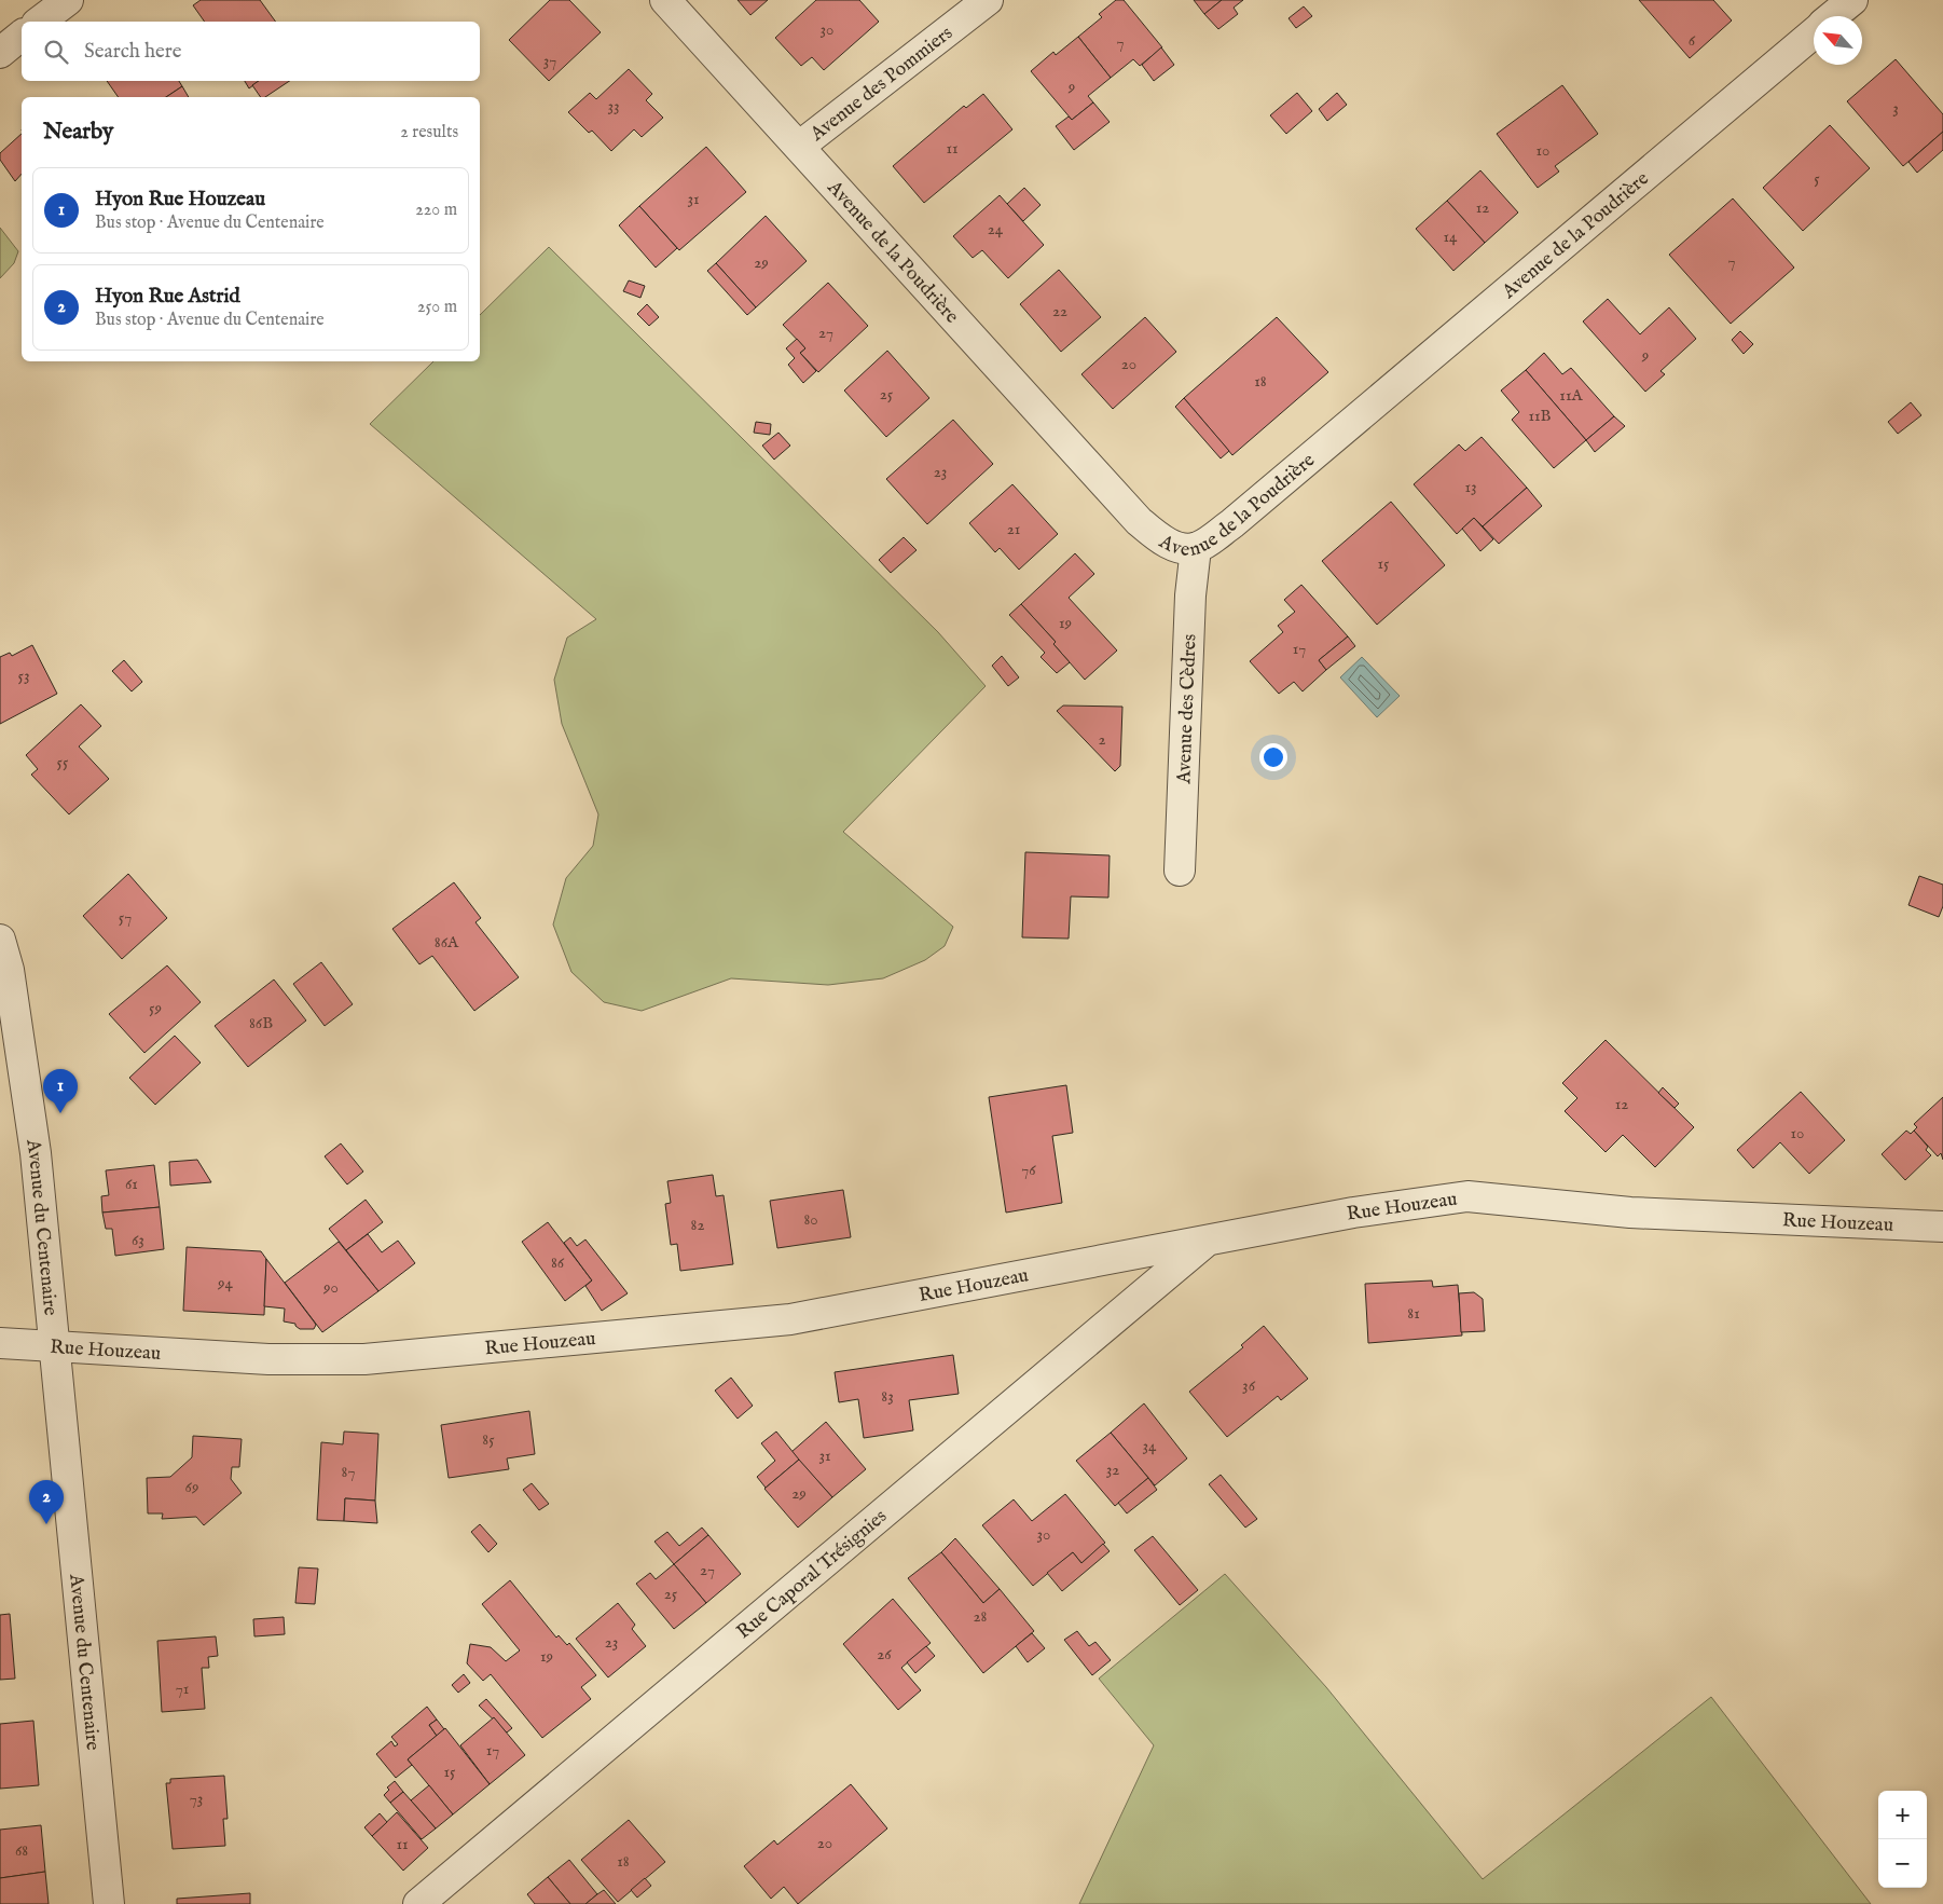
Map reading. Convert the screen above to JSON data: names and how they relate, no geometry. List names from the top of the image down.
{
  "streets": {
    "street": [
      "Avenue des Pommiers",
      "Avenue de la Poudrière",
      "Avenue des Cèdres",
      "Rue Houzeau",
      "Avenue du Centenaire",
      "Rue Caporal Trésignies"
    ]
  },
  "crossings": [
    ["Avenue des Pommiers", "Avenue de la Poudrière"],
    ["Avenue de la Poudrière", "Avenue des Cèdres"],
    ["Rue Houzeau", "Avenue du Centenaire"],
    ["Rue Houzeau", "Rue Caporal Trésignies"]
  ],
  "house_numbers": [
    "30",
    "6",
    "7",
    "37",
    "9",
    "33",
    "3",
    "11",
    "10",
    "5",
    "31",
    "12",
    "24",
    "14",
    "7",
    "29",
    "22",
    "27",
    "9",
    "20",
    "18",
    "25",
    "11A",
    "11B",
    "23",
    "13",
    "21",
    "15",
    "19",
    "17",
    "53",
    "2",
    "55",
    "57",
    "86A",
    "59",
    "86B",
    "12",
    "10",
    "76",
    "61",
    "80",
    "82",
    "63",
    "86",
    "94",
    "90",
    "81",
    "36",
    "83",
    "85",
    "34",
    "31",
    "32",
    "87",
    "69",
    "29",
    "30",
    "27",
    "25",
    "28",
    "23",
    "26",
    "19",
    "71",
    "17",
    "15",
    "73",
    "20",
    "11",
    "68",
    "18"
  ],
  "north": "top left",
  "page": {
    "search": "Search here",
    "heading": ["Nearby", "2 results"],
    "list": [
      {
        "mark": "1",
        "name": "Hyon Rue Houzeau",
        "note": "Bus stop · Avenue du Centenaire",
        "value": "220 m"
      },
      {
        "mark": "2",
        "name": "Hyon Rue Astrid",
        "note": "Bus stop · Avenue du Centenaire",
        "value": "250 m"
      }
    ],
    "pins": ["1", "2"],
    "map_buttons": ["+", "−"]
  }
}
